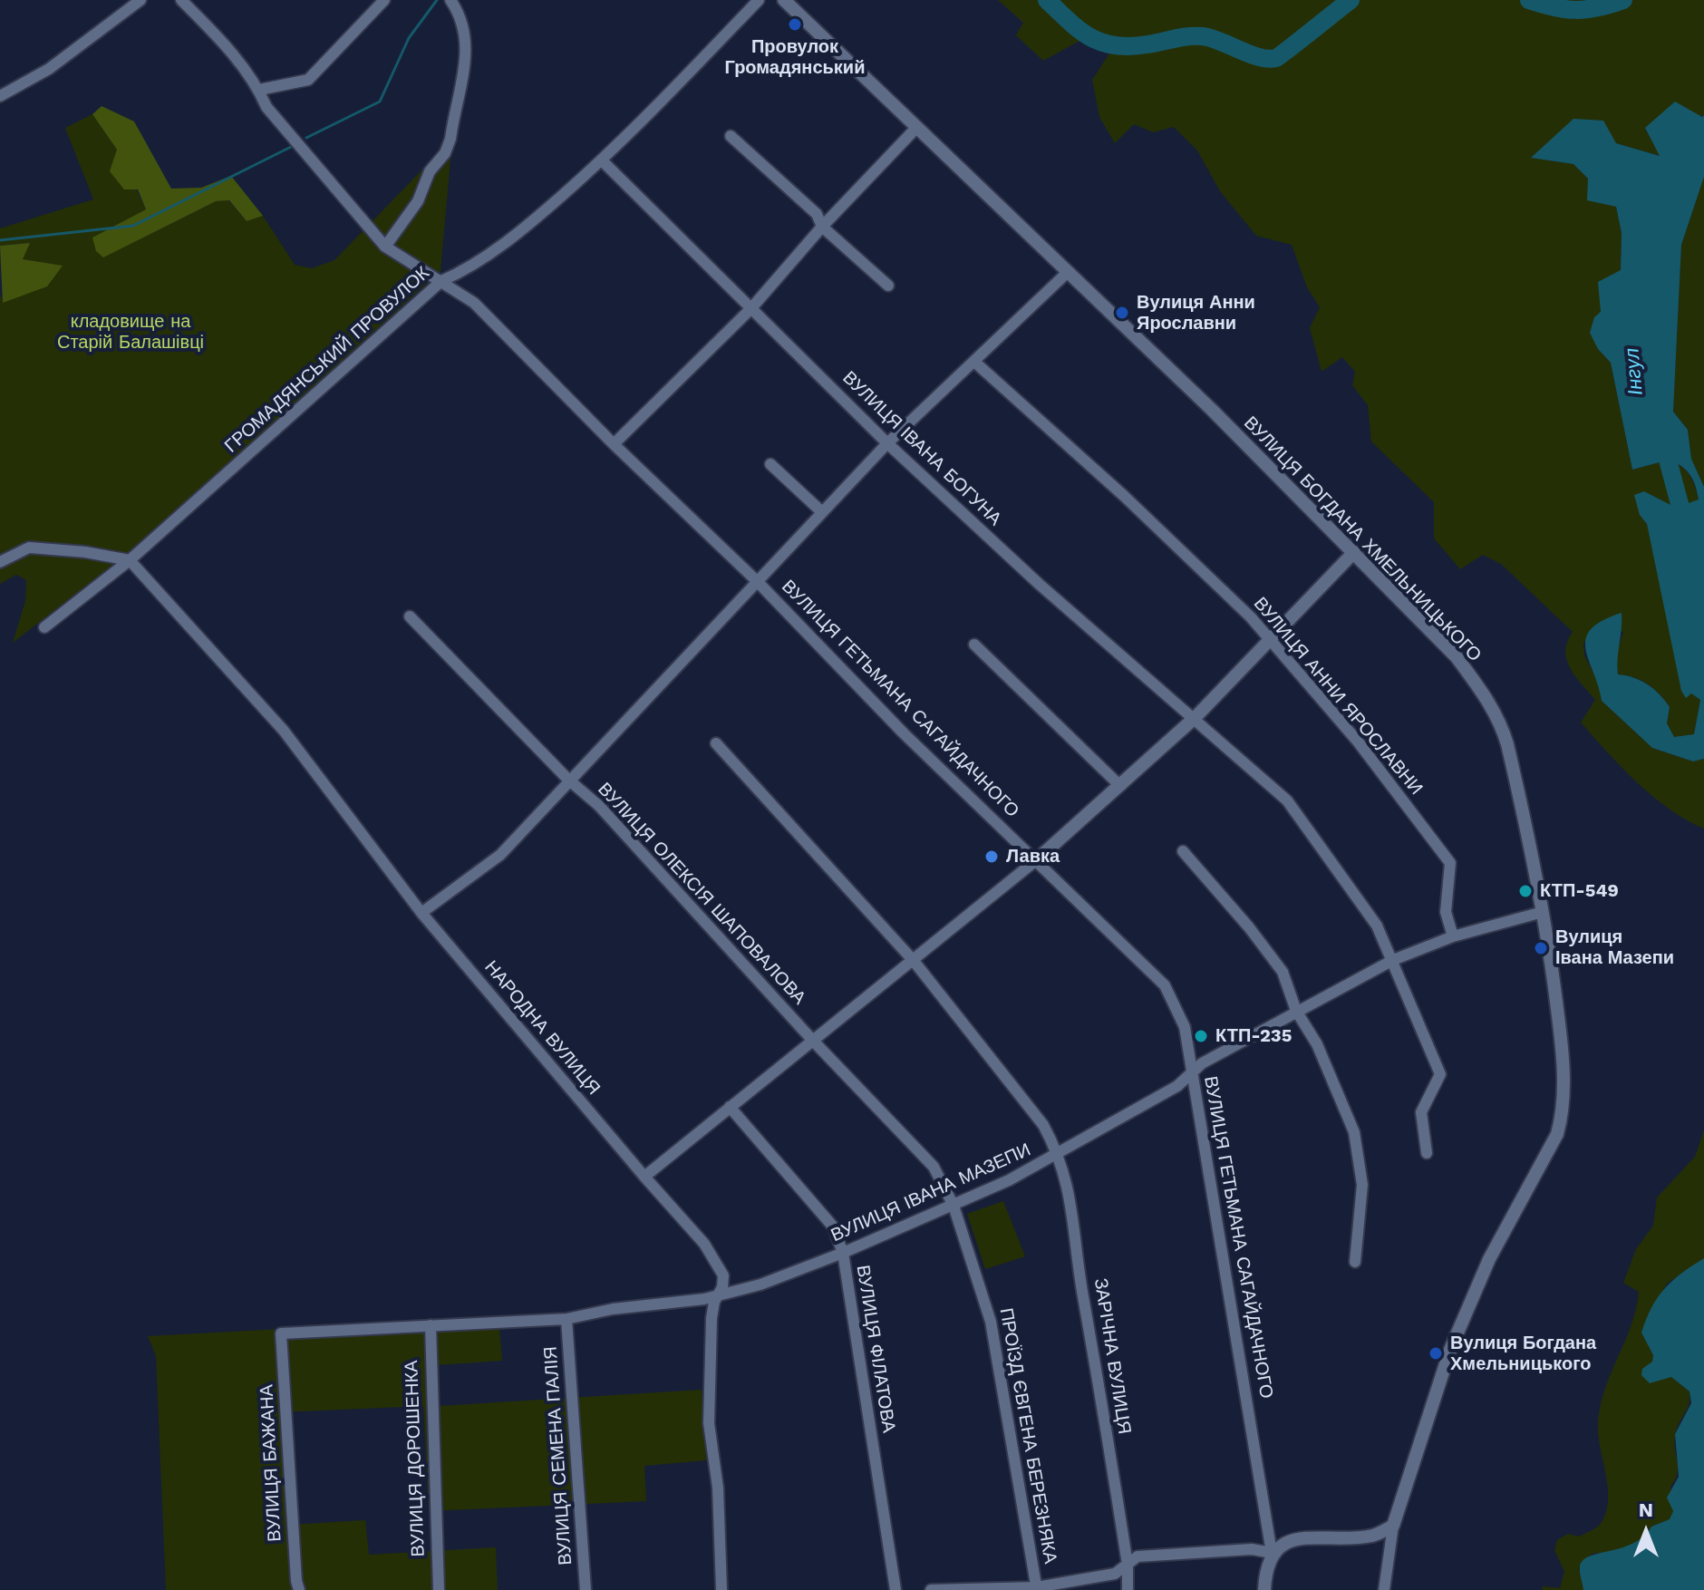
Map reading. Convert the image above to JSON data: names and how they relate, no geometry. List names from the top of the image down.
{
  "streets": {
    "street": [
      "ГРОМАДЯНСЬКИЙ ПРОВУЛОК",
      "ВУЛИЦЯ ІВАНА БОГУНА",
      "ВУЛИЦЯ БОГДАНА ХМЕЛЬНИЦЬКОГО",
      "ВУЛИЦЯ АННИ ЯРОСЛАВНИ",
      "ВУЛИЦЯ ГЕТЬМАНА САГАЙДАЧНОГО",
      "ВУЛИЦЯ ОЛЕКСІЯ ШАПОВАЛОВА",
      "НАРОДНА ВУЛИЦЯ",
      "ВУЛИЦЯ ІВАНА МАЗЕПИ",
      "ВУЛИЦЯ ФІЛАТОВА",
      "ЗАРІЧНА ВУЛИЦЯ",
      "ПРОЇЗД ЄВГЕНА БЕРЕЗНЯКА",
      "ВУЛИЦЯ СЕМЕНА ПАЛІЯ",
      "ВУЛИЦЯ ДОРОШЕНКА",
      "ВУЛИЦЯ БАЖАНА"
    ]
  },
  "crossings": [
    ["ГРОМАДЯНСЬКИЙ ПРОВУЛОК", "ВУЛИЦЯ ІВАНА БОГУНА"],
    ["ГРОМАДЯНСЬКИЙ ПРОВУЛОК", "ВУЛИЦЯ ГЕТЬМАНА САГАЙДАЧНОГО"],
    ["ГРОМАДЯНСЬКИЙ ПРОВУЛОК", "НАРОДНА ВУЛИЦЯ"],
    ["ВУЛИЦЯ ІВАНА БОГУНА", "ВУЛИЦЯ ІВАНА МАЗЕПИ"],
    ["ВУЛИЦЯ БОГДАНА ХМЕЛЬНИЦЬКОГО", "ВУЛИЦЯ ІВАНА МАЗЕПИ"],
    ["ВУЛИЦЯ АННИ ЯРОСЛАВНИ", "ВУЛИЦЯ ІВАНА МАЗЕПИ"],
    ["ВУЛИЦЯ ГЕТЬМАНА САГАЙДАЧНОГО", "ВУЛИЦЯ ІВАНА МАЗЕПИ"],
    ["ВУЛИЦЯ ОЛЕКСІЯ ШАПОВАЛОВА", "ВУЛИЦЯ ІВАНА МАЗЕПИ"],
    ["ВУЛИЦЯ ОЛЕКСІЯ ШАПОВАЛОВА", "ПРОЇЗД ЄВГЕНА БЕРЕЗНЯКА"],
    ["НАРОДНА ВУЛИЦЯ", "ВУЛИЦЯ ІВАНА МАЗЕПИ"],
    ["ВУЛИЦЯ ІВАНА МАЗЕПИ", "ВУЛИЦЯ ФІЛАТОВА"],
    ["ВУЛИЦЯ ІВАНА МАЗЕПИ", "ЗАРІЧНА ВУЛИЦЯ"],
    ["ВУЛИЦЯ ІВАНА МАЗЕПИ", "ПРОЇЗД ЄВГЕНА БЕРЕЗНЯКА"],
    ["ВУЛИЦЯ ІВАНА МАЗЕПИ", "ВУЛИЦЯ СЕМЕНА ПАЛІЯ"],
    ["ВУЛИЦЯ ІВАНА МАЗЕПИ", "ВУЛИЦЯ ДОРОШЕНКА"],
    ["ВУЛИЦЯ ІВАНА МАЗЕПИ", "ВУЛИЦЯ БАЖАНА"]
  ],
  "water": ["Інгул"],
  "parks": ["кладовище на Старій Балашівці"],
  "places": [
    "Провулок Громадянський",
    "Вулиця Анни Ярославни",
    "Лавка",
    "КТП-549",
    "Вулиця Івана Мазепи",
    "КТП-235",
    "Вулиця Богдана Хмельницького"
  ],
  "north": "top"
}
